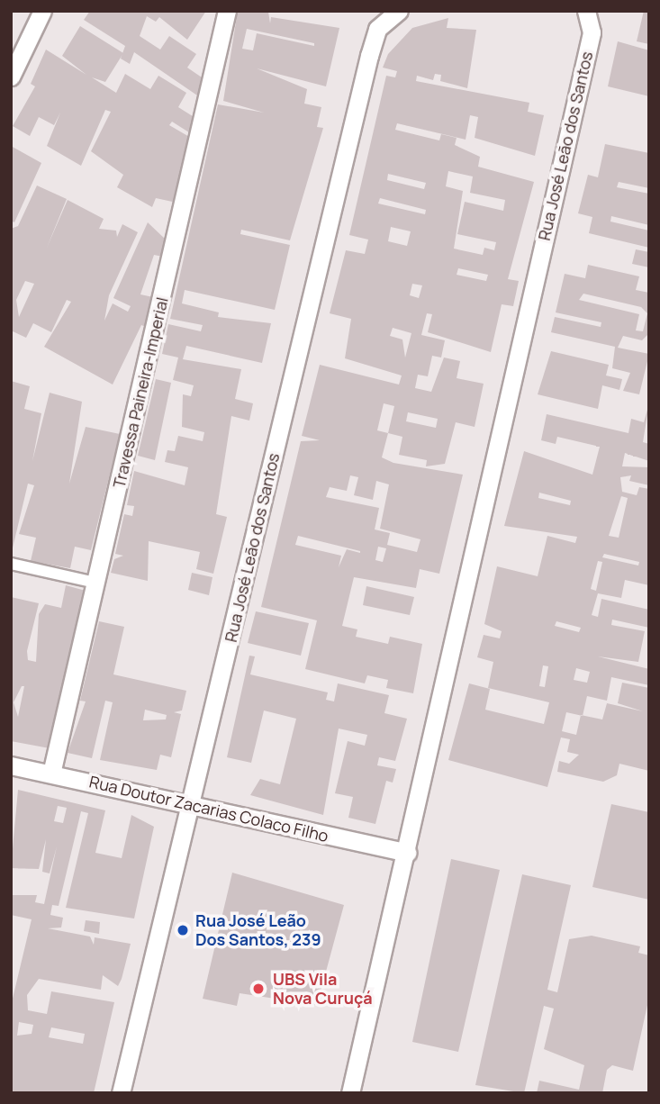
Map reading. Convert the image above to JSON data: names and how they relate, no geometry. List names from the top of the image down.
{
  "streets": {
    "street": ["Rua José Leão dos Santos", "Travessa Paineira-Imperial", "Rua Doutor Zacarias Colaco Filho"]
  },
  "crossings": [
    ["Rua José Leão dos Santos", "Rua Doutor Zacarias Colaco Filho"],
    ["Travessa Paineira-Imperial", "Rua Doutor Zacarias Colaco Filho"]
  ],
  "places": ["Rua José Leão Dos Santos, 239", "UBS Vila Nova Curuçá"]
}
